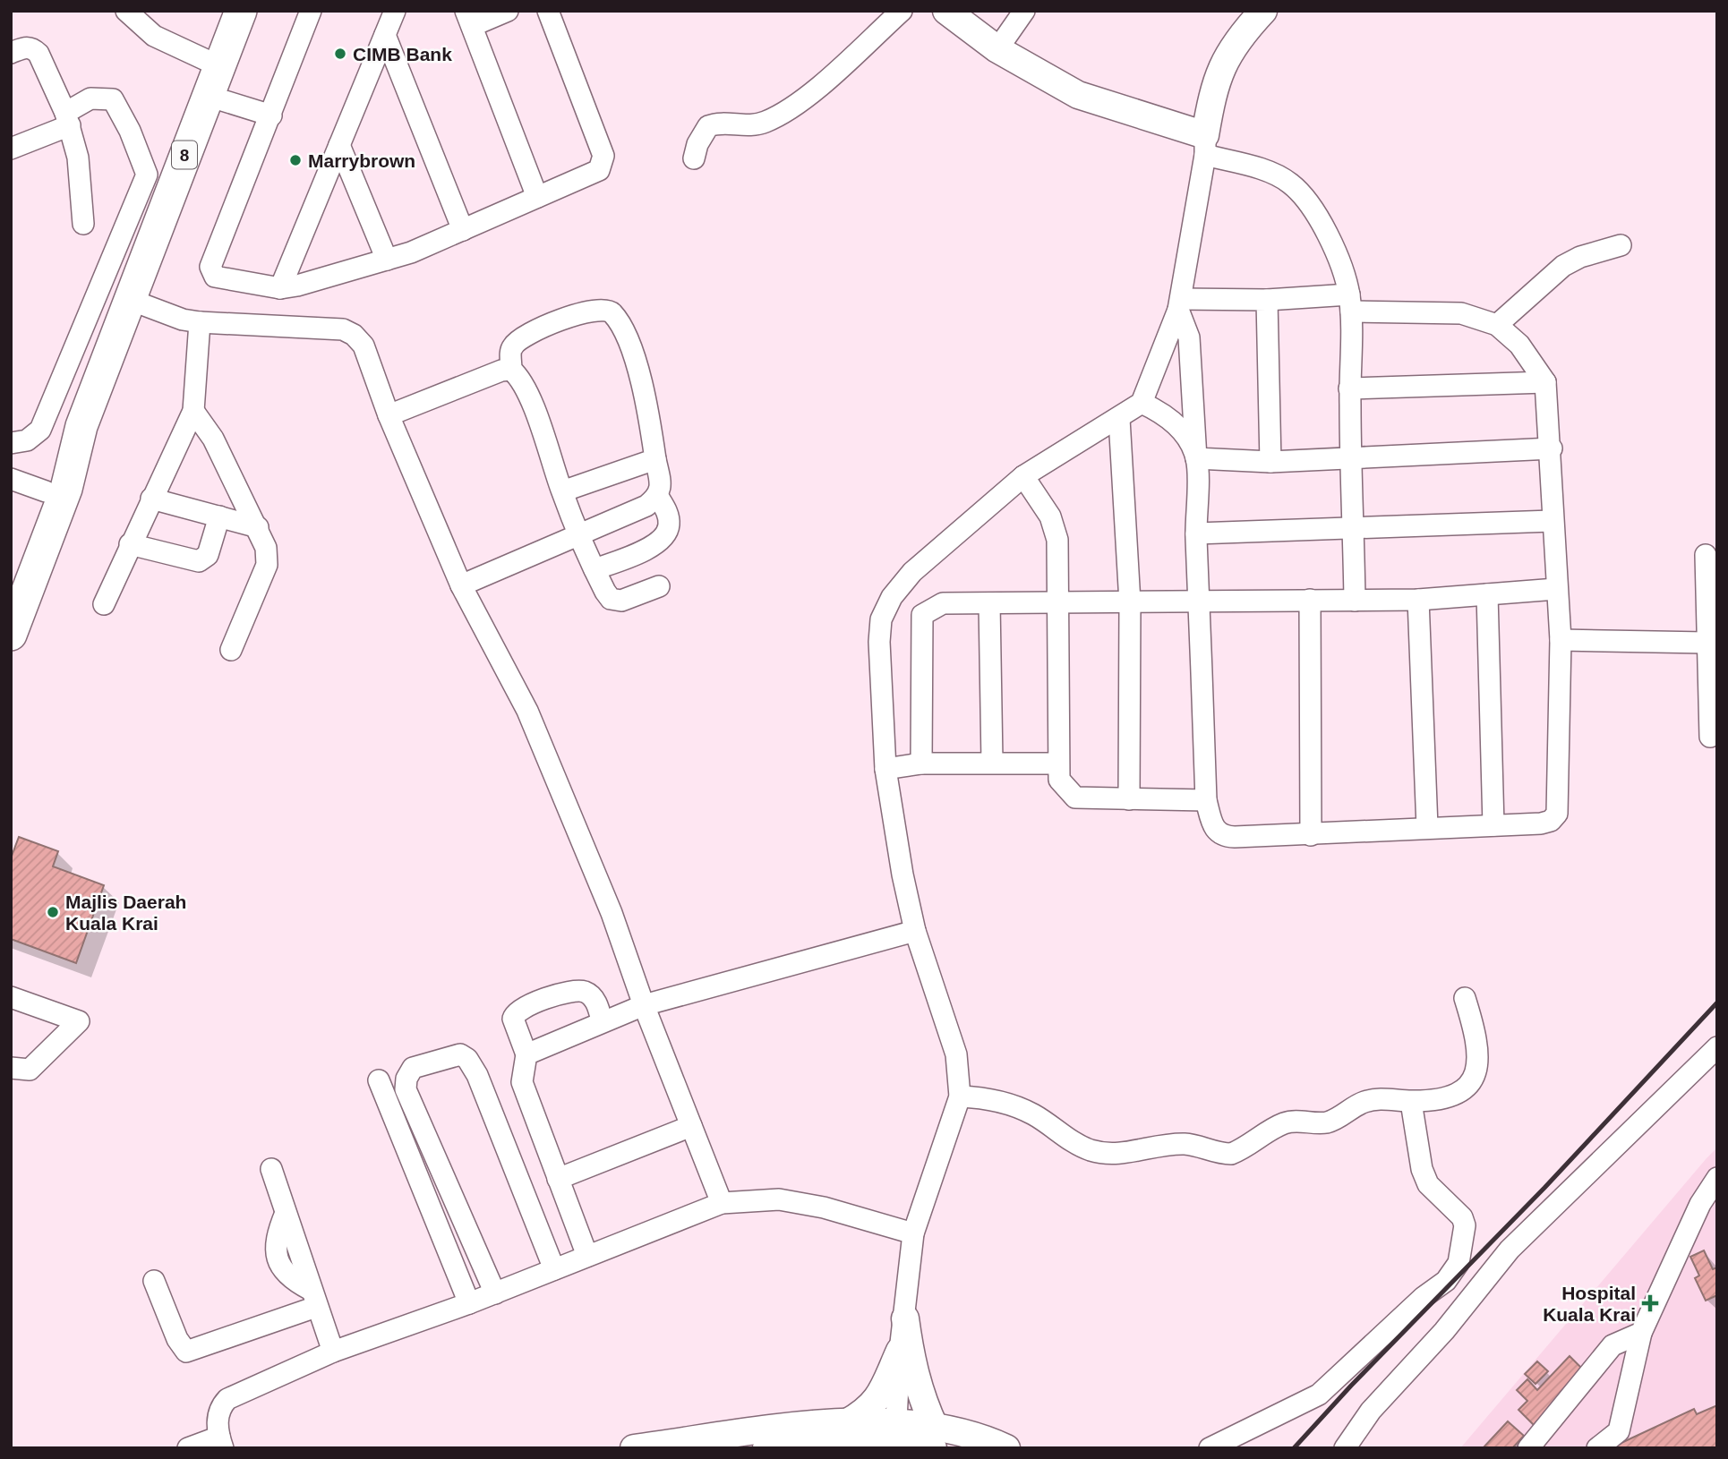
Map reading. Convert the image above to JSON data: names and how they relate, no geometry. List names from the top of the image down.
{
  "streets": {
    "highway": ["8"]
  },
  "places": {
    "other": ["CIMB Bank", "Marrybrown", "Majlis Daerah Kuala Krai"],
    "health": ["Hospital Kuala Krai"]
  }
}
